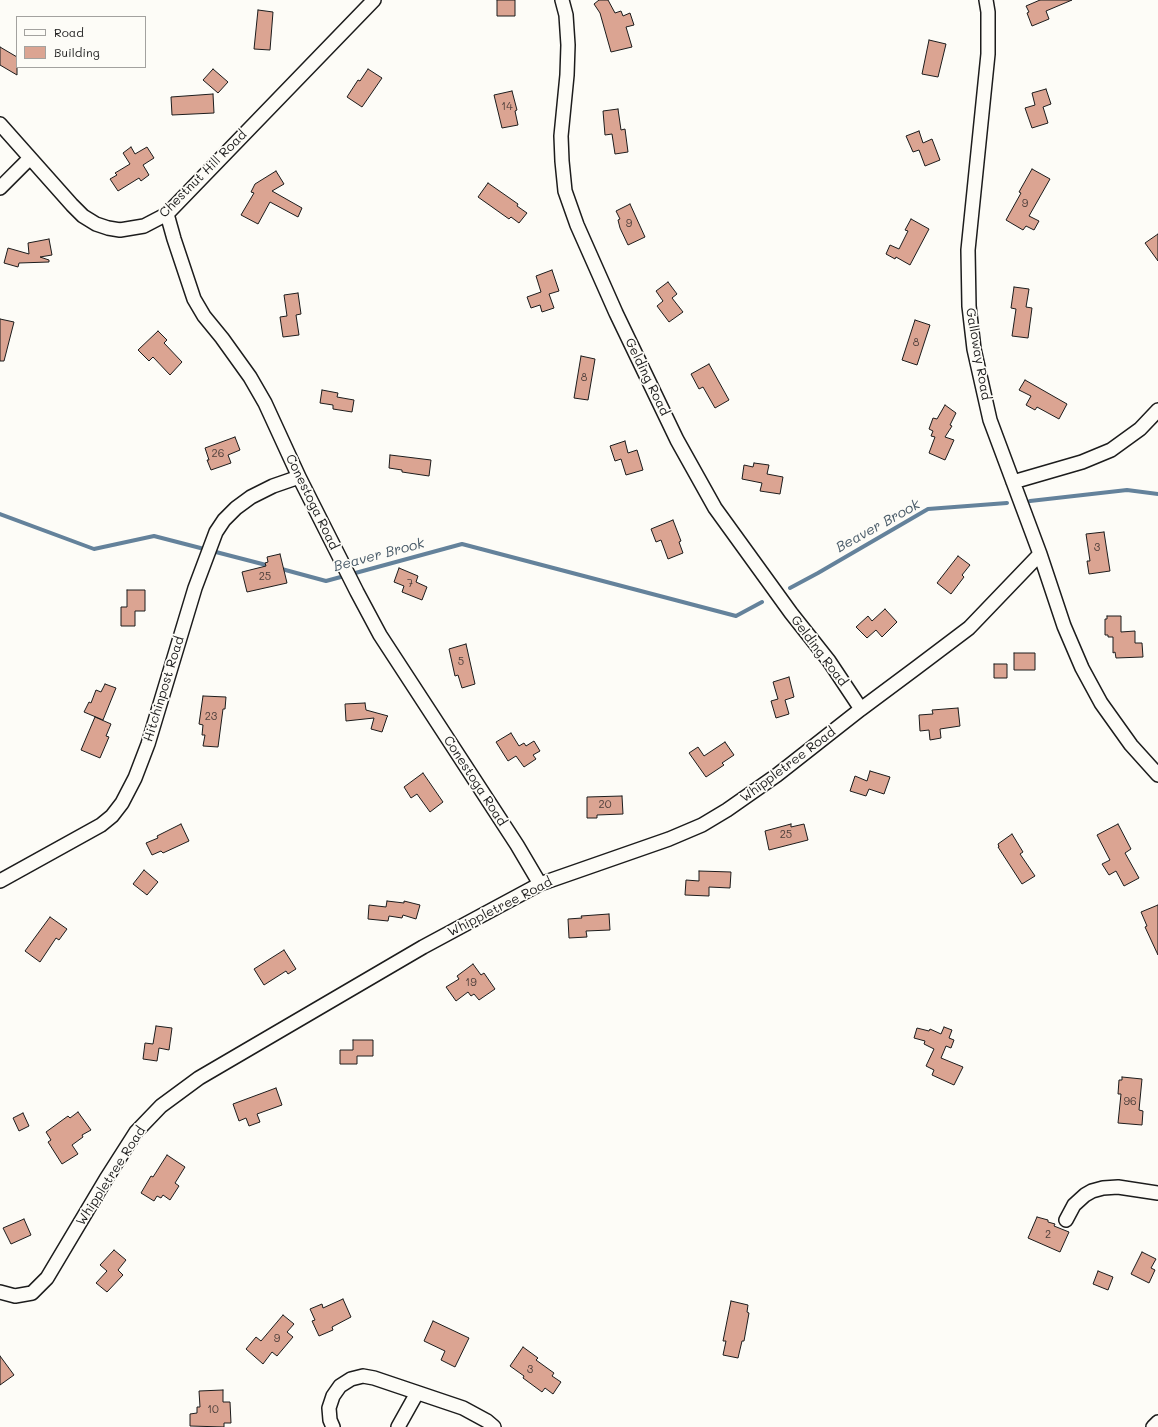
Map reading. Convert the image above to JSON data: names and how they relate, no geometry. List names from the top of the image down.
{
  "streets": {
    "street": [
      "Chestnut Hill Road",
      "Galloway Road",
      "Gelding Road",
      "Conestoga Road",
      "Hitchinpost Road",
      "Whippletree Road"
    ]
  },
  "crossings": [
    ["Chestnut Hill Road", "Conestoga Road"],
    ["Galloway Road", "Whippletree Road"],
    ["Gelding Road", "Whippletree Road"],
    ["Conestoga Road", "Hitchinpost Road"],
    ["Conestoga Road", "Whippletree Road"]
  ],
  "water": ["Beaver Brook"],
  "house_numbers": [
    "14",
    "9",
    "9",
    "8",
    "8",
    "26",
    "3",
    "25",
    "7",
    "5",
    "23",
    "20",
    "25",
    "19",
    "96",
    "2",
    "9",
    "3",
    "10"
  ],
  "legend": ["Road", "Building"]
}
